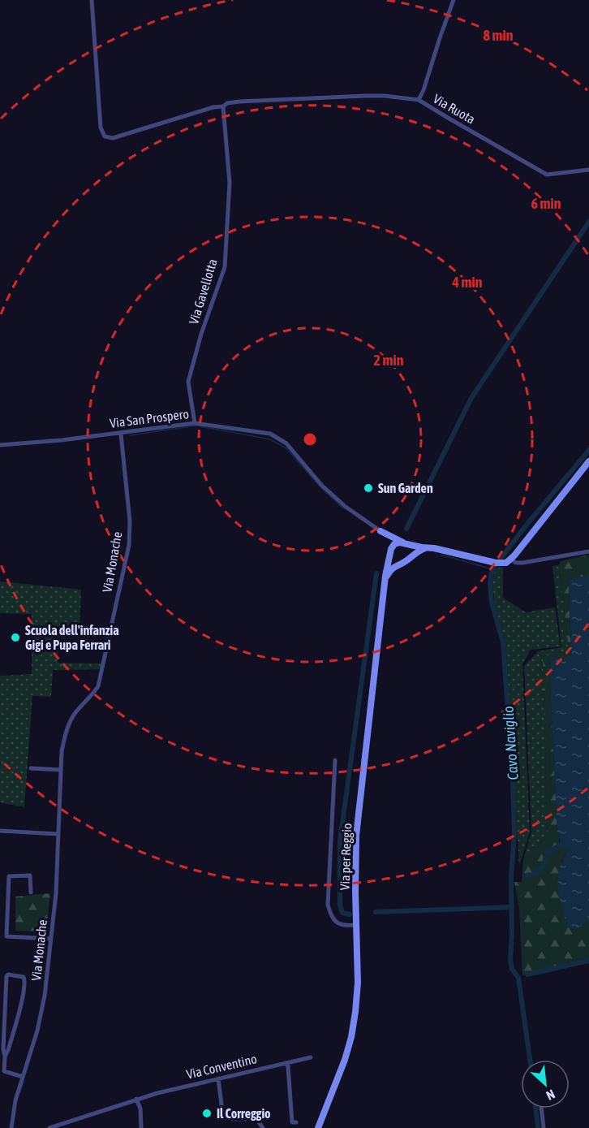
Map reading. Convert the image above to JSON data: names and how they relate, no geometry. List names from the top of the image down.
{
  "streets": {
    "main road": ["Via San Prospero", "Via per Reggio"],
    "street": [
      "Via Ruota",
      "Via Gavellotta",
      "Via Monache",
      "Via Conventino"
    ]
  },
  "crossings": [
    ["Via Gavellotta", "Via San Prospero"],
    ["Via San Prospero", "Via Monache"],
    ["Via San Prospero", "Via per Reggio"]
  ],
  "water": ["Cavo Naviglio"],
  "places": ["Sun Garden", "Scuola dell'infanzia Gigi e Pupa Ferrari", "Il Correggio"],
  "north": "bottom right",
  "rings": [
    "8 min",
    "6 min",
    "4 min",
    "2 min"
  ]
}
